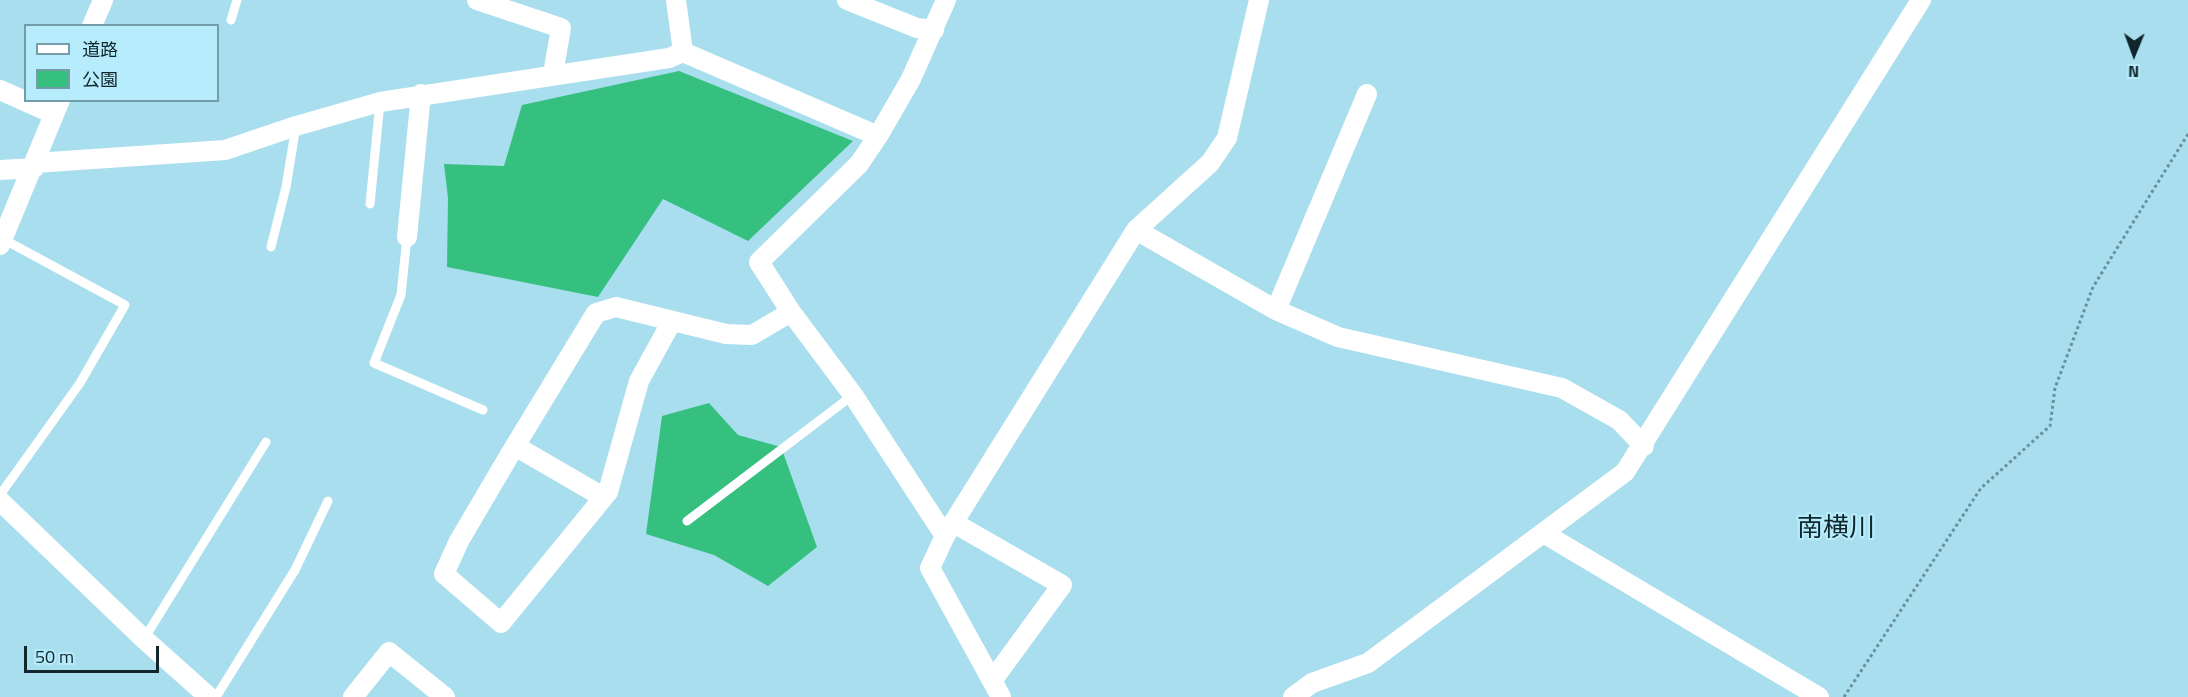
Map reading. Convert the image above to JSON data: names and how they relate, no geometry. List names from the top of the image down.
{
  "districts": ["南横川"],
  "legend": ["道路", "公園"],
  "scale_bar": "50 m",
  "north": "bottom"
}
